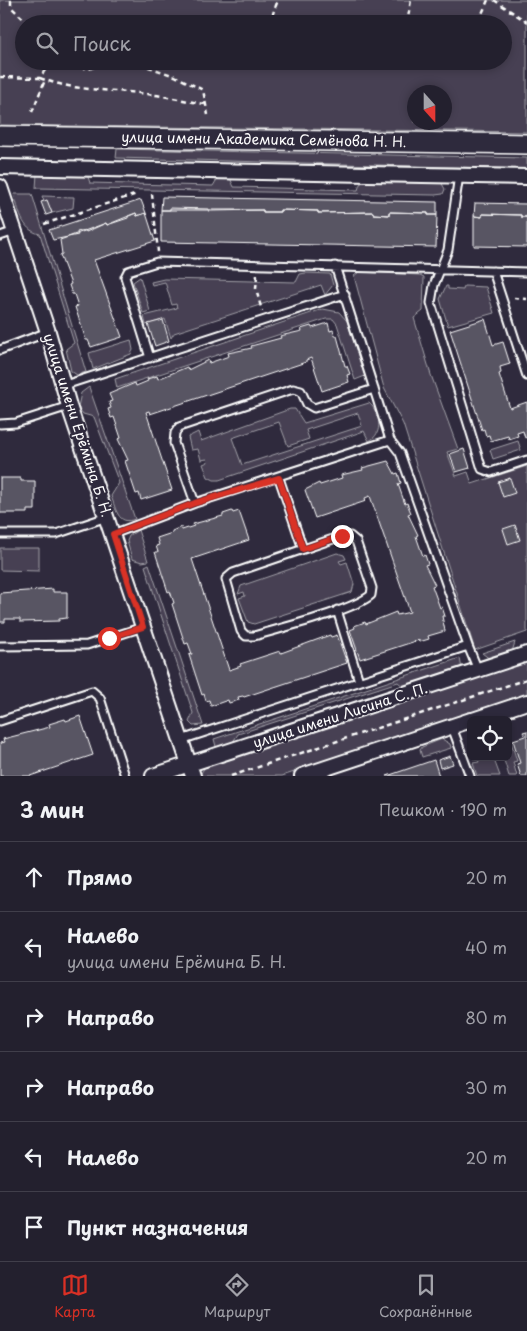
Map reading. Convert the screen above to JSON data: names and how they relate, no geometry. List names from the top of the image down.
{
  "streets": {
    "main road": ["улица имени Академика Семёнова Н. Н."],
    "street": ["улица имени Ерёмина Б. Н.", "улица имени Лисина С. П."]
  },
  "crossings": [
    ["улица имени Ерёмина Б. Н.", "улица имени Лисина С. П."]
  ],
  "north": "bottom",
  "page": {
    "search": "Поиск",
    "heading": ["3 мин", "Пешком · 190 m"],
    "list": [
      ["Прямо", "20 m"],
      ["Налево", "улица имени Ерёмина Б. Н.", "40 m"],
      ["Направо", "80 m"],
      ["Направо", "30 m"],
      ["Налево", "20 m"],
      "Пункт назначения"
    ],
    "nav": ["Карта", "Маршрут", "Сохранённые"]
  }
}
